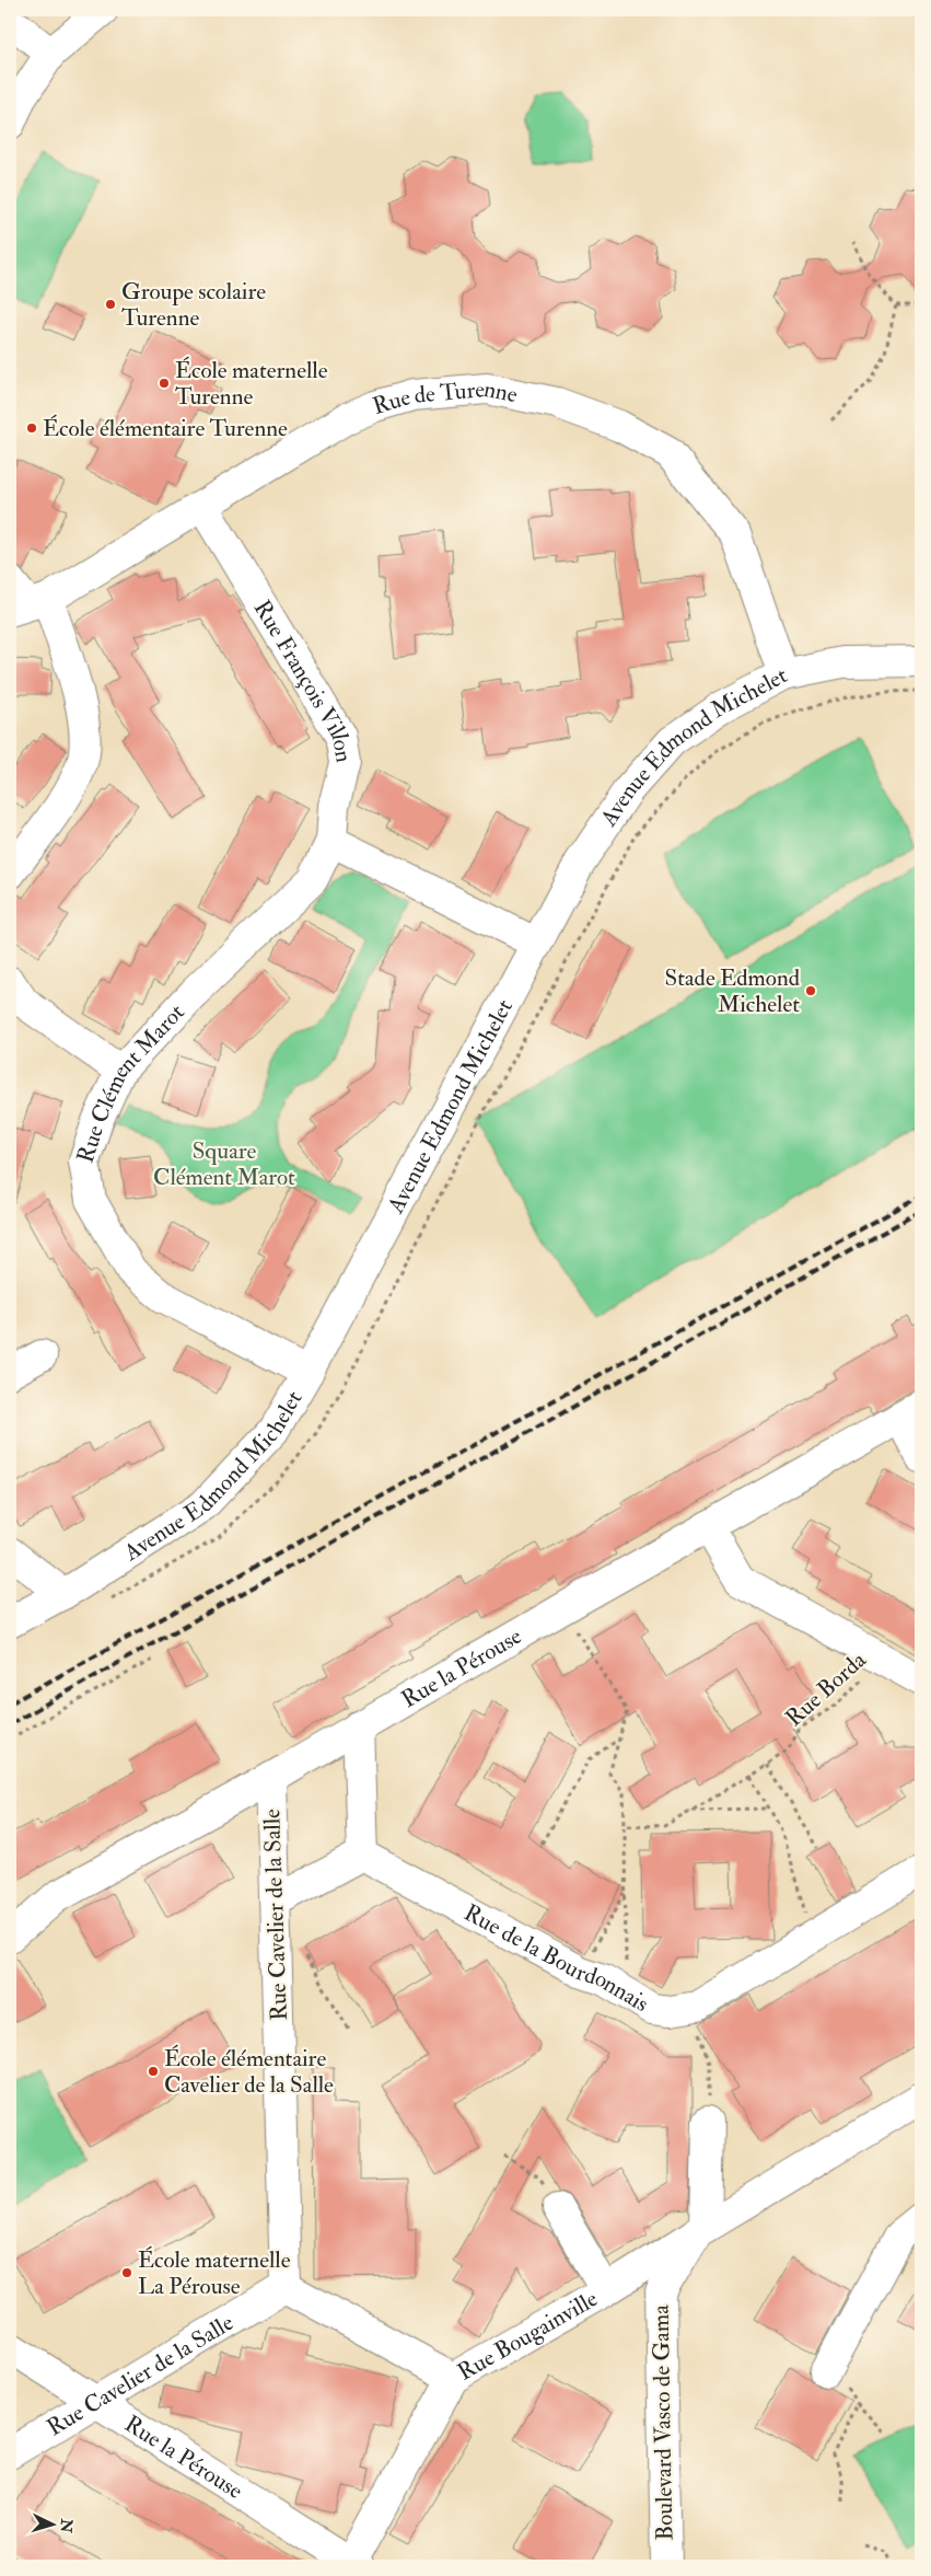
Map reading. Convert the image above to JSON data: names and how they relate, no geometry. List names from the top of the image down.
{
  "streets": {
    "street": [
      "Rue de Turenne",
      "Rue François Villon",
      "Avenue Edmond Michelet",
      "Rue Clément Marot",
      "Rue la Pérouse",
      "Rue Cavelier de la Salle",
      "Rue de la Bourdonnais",
      "Rue Bougainville",
      "Boulevard Vasco de Gama"
    ],
    "path": ["Rue Borda"]
  },
  "crossings": [
    ["Rue de Turenne", "Rue François Villon"],
    ["Rue de Turenne", "Avenue Edmond Michelet"],
    ["Rue François Villon", "Rue Clément Marot"],
    ["Avenue Edmond Michelet", "Rue Clément Marot"],
    ["Rue la Pérouse", "Rue Cavelier de la Salle"],
    ["Rue la Pérouse", "Rue Bougainville"],
    ["Rue Bougainville", "Boulevard Vasco de Gama"]
  ],
  "parks": ["Square Clément Marot"],
  "places": [
    "Groupe scolaire Turenne",
    "École maternelle Turenne",
    "École élémentaire Turenne",
    "Stade Edmond Michelet",
    "École élémentaire Cavelier de la Salle",
    "École maternelle La Pérouse"
  ],
  "north": "right"
}
